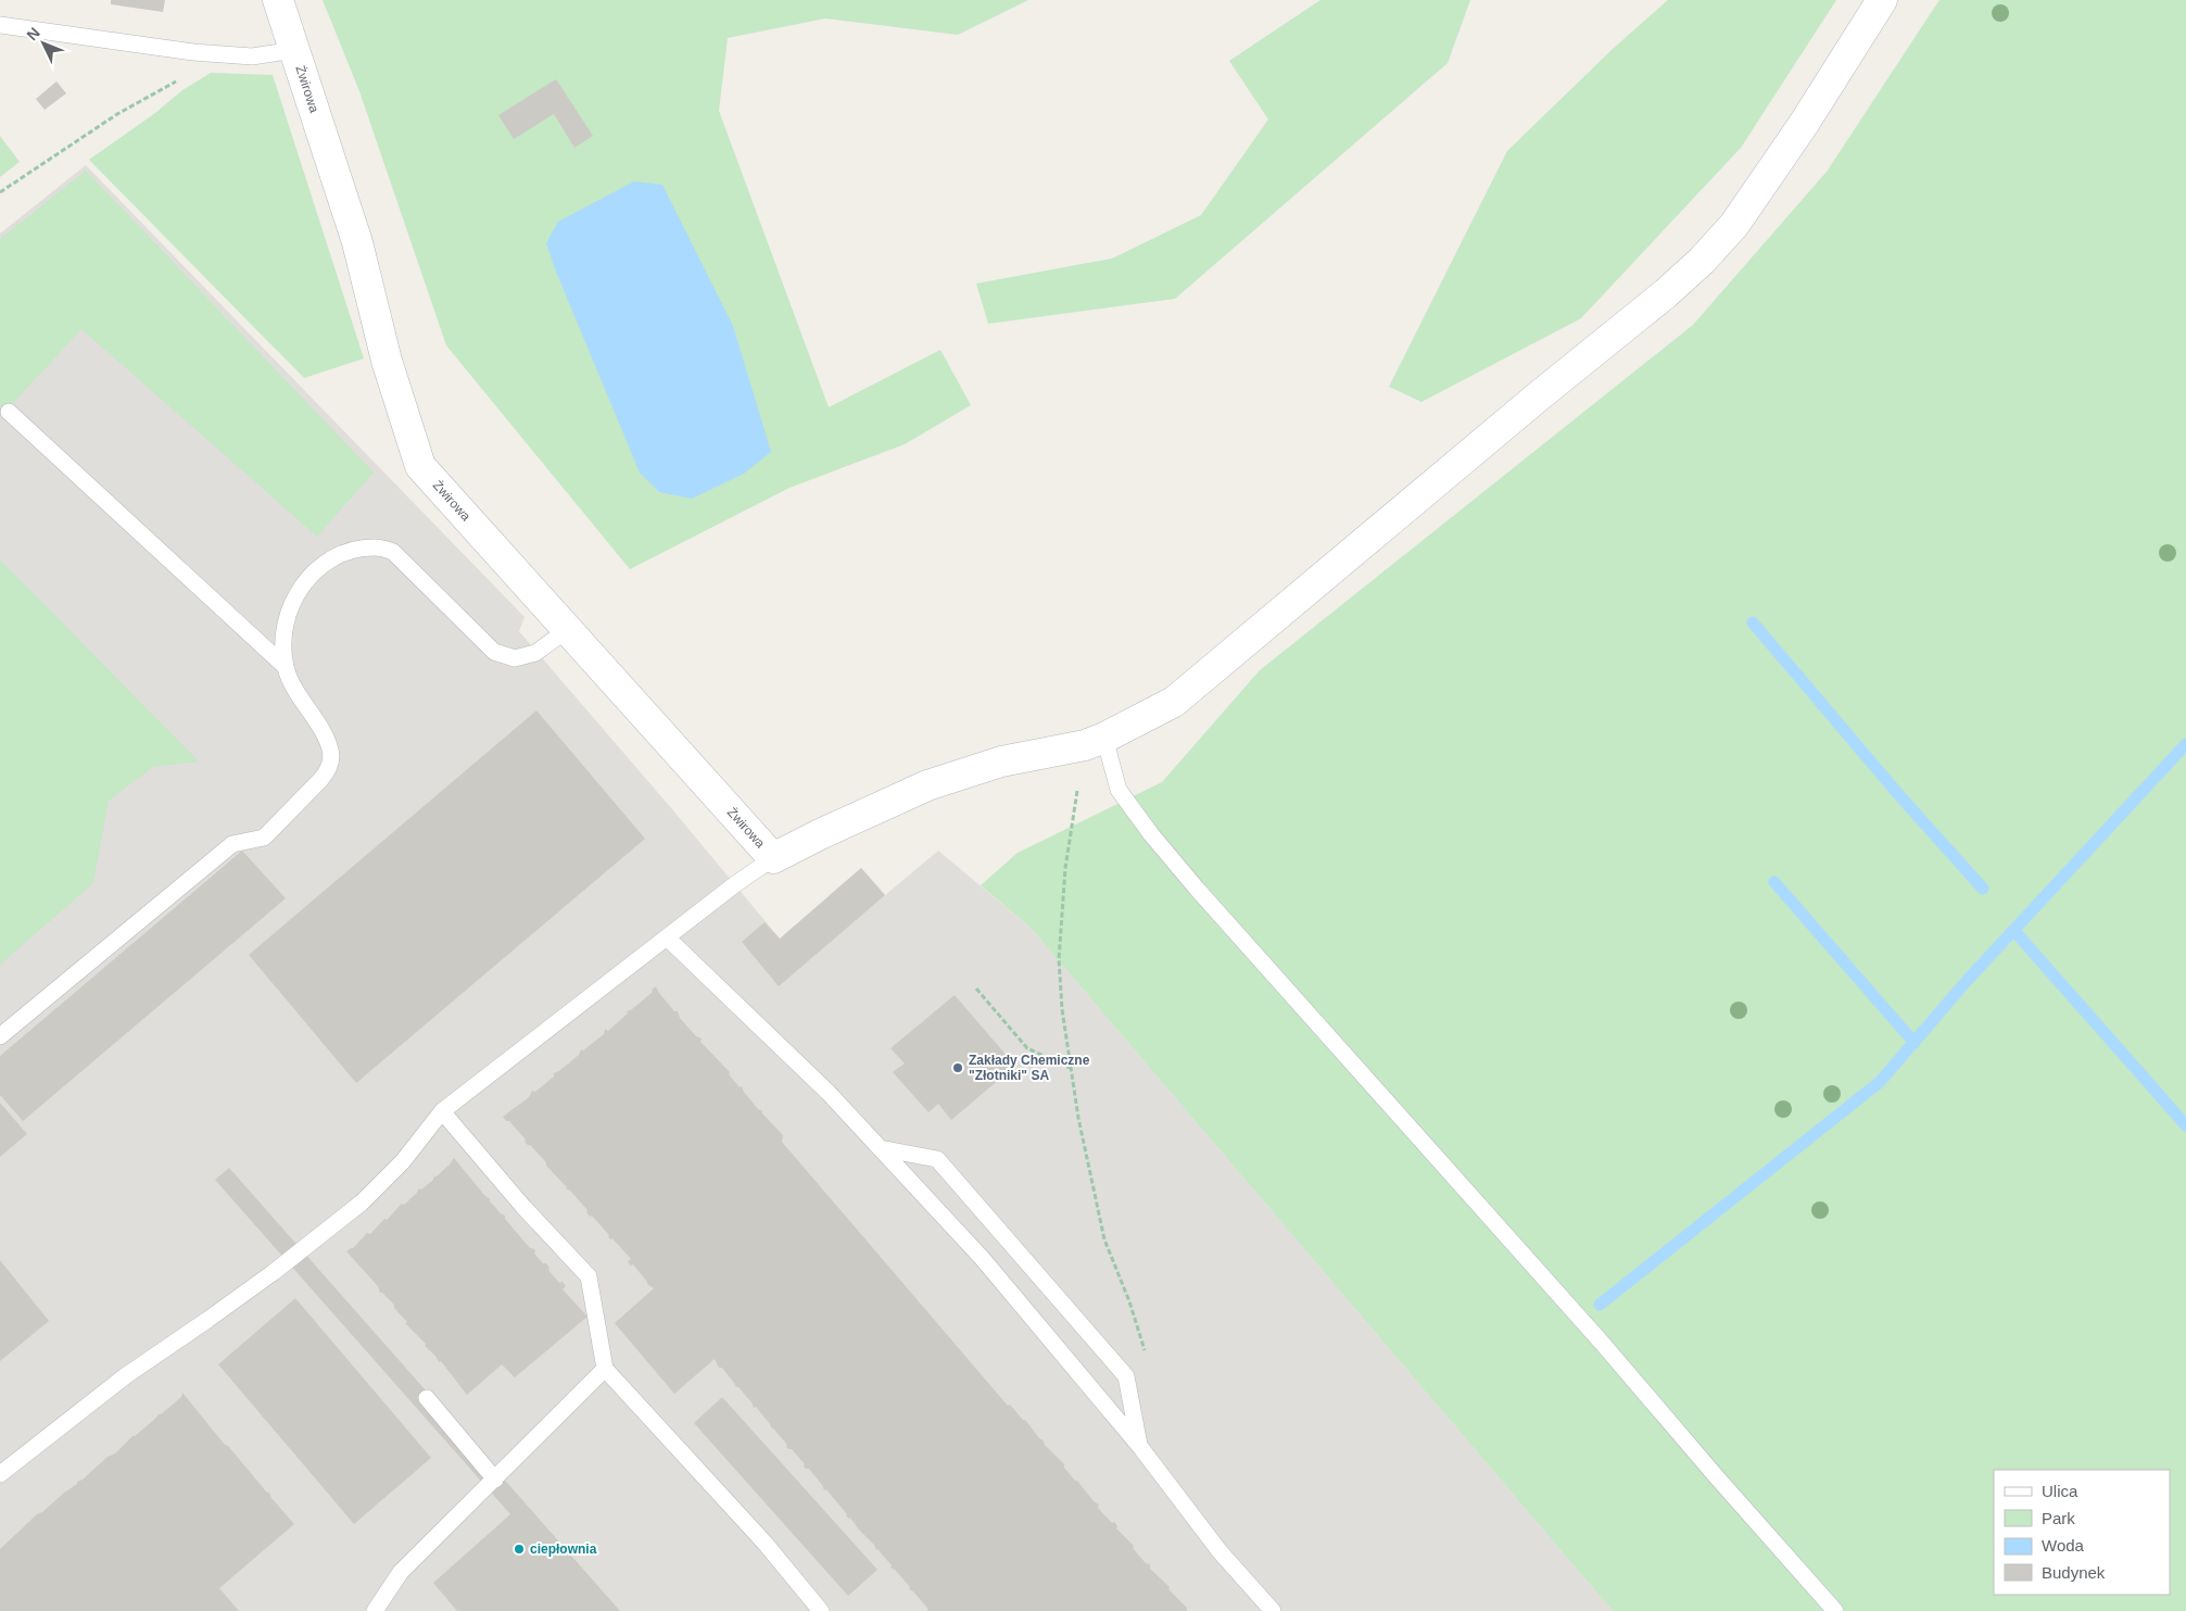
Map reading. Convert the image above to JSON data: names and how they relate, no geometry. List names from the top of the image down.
{
  "streets": {
    "street": ["Żwirowa"]
  },
  "places": ["Zakłady Chemiczne \"Złotniki\" SA", "ciepłownia"],
  "legend": [
    "Ulica",
    "Park",
    "Woda",
    "Budynek"
  ],
  "north": "top left"
}
